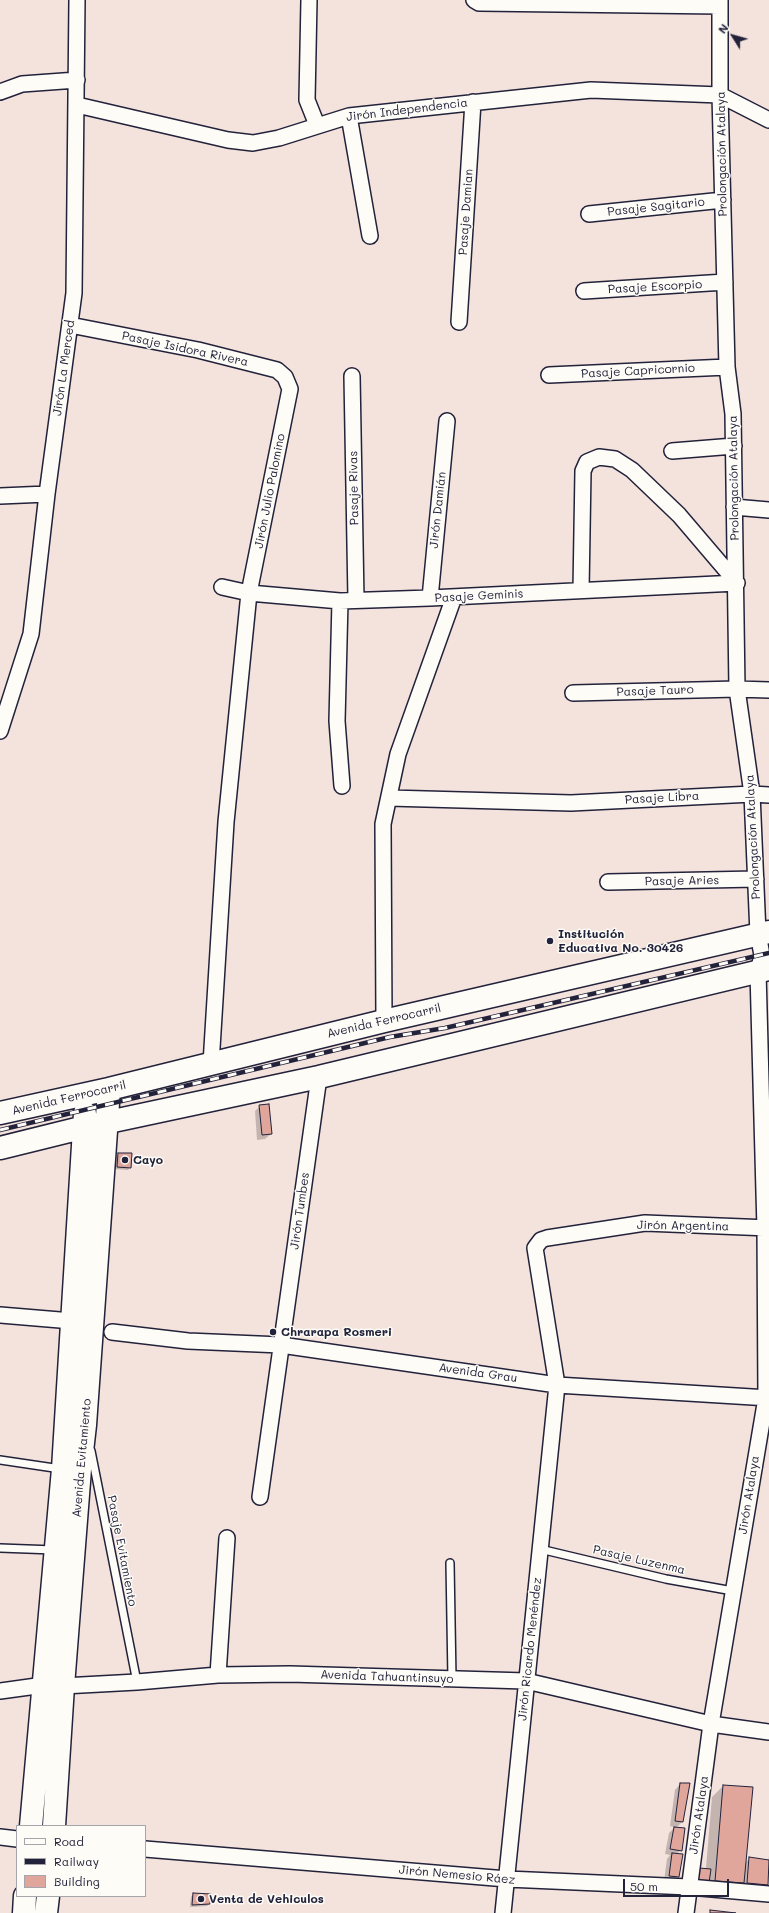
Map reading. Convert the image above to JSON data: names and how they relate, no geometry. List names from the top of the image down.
{
  "streets": {
    "main road": ["Avenida Ferrocarril", "Avenida Evitamiento"],
    "street": [
      "Jirón Independencia",
      "Prolongación Atalaya",
      "Pasaje Sagitario",
      "Pasaje Damian",
      "Pasaje Escorpio",
      "Pasaje Isidora Rivera",
      "Jirón La Merced",
      "Pasaje Capricornio",
      "Pasaje Rivas",
      "Jirón Julio Palomino",
      "Jirón Damián",
      "Pasaje Geminis",
      "Pasaje Tauro",
      "Pasaje Libra",
      "Pasaje Aries",
      "Jirón Tumbes",
      "Jirón Argentina",
      "Avenida Grau",
      "Jirón Atalaya",
      "Jirón Ricardo Menéndez",
      "Avenida Tahuantinsuyo",
      "Jirón Nemesio Ráez"
    ],
    "lane": ["Pasaje Evitamiento", "Pasaje Luzenma"]
  },
  "crossings": [
    ["Jirón Independencia", "Prolongación Atalaya"],
    ["Jirón Independencia", "Pasaje Damian"],
    ["Jirón Independencia", "Jirón La Merced"],
    ["Prolongación Atalaya", "Pasaje Sagitario"],
    ["Prolongación Atalaya", "Pasaje Escorpio"],
    ["Prolongación Atalaya", "Pasaje Capricornio"],
    ["Prolongación Atalaya", "Pasaje Geminis"],
    ["Prolongación Atalaya", "Pasaje Tauro"],
    ["Prolongación Atalaya", "Pasaje Libra"],
    ["Prolongación Atalaya", "Pasaje Aries"],
    ["Prolongación Atalaya", "Avenida Ferrocarril"],
    ["Prolongación Atalaya", "Jirón Atalaya"],
    ["Pasaje Isidora Rivera", "Jirón La Merced"],
    ["Pasaje Isidora Rivera", "Jirón Julio Palomino"],
    ["Pasaje Rivas", "Pasaje Geminis"],
    ["Jirón Julio Palomino", "Pasaje Geminis"],
    ["Jirón Julio Palomino", "Avenida Ferrocarril"],
    ["Jirón Damián", "Pasaje Geminis"],
    ["Avenida Ferrocarril", "Avenida Evitamiento"],
    ["Avenida Ferrocarril", "Jirón Atalaya"],
    ["Jirón Tumbes", "Avenida Grau"],
    ["Jirón Argentina", "Jirón Atalaya"],
    ["Jirón Argentina", "Jirón Ricardo Menéndez"],
    ["Avenida Grau", "Jirón Atalaya"],
    ["Avenida Grau", "Jirón Ricardo Menéndez"],
    ["Avenida Evitamiento", "Pasaje Evitamiento"],
    ["Avenida Evitamiento", "Avenida Tahuantinsuyo"],
    ["Jirón Atalaya", "Pasaje Luzenma"],
    ["Jirón Atalaya", "Avenida Tahuantinsuyo"],
    ["Jirón Atalaya", "Jirón Nemesio Ráez"],
    ["Pasaje Evitamiento", "Avenida Tahuantinsuyo"],
    ["Pasaje Luzenma", "Jirón Ricardo Menéndez"],
    ["Jirón Ricardo Menéndez", "Avenida Tahuantinsuyo"],
    ["Jirón Ricardo Menéndez", "Jirón Nemesio Ráez"]
  ],
  "places": [
    "Institución Educativa No. 30426",
    "Cayo",
    "Chrarapa Rosmeri",
    "Venta de Vehiculos"
  ],
  "legend": ["Road", "Railway", "Building"],
  "scale_bar": "50 m",
  "north": "top left"
}
